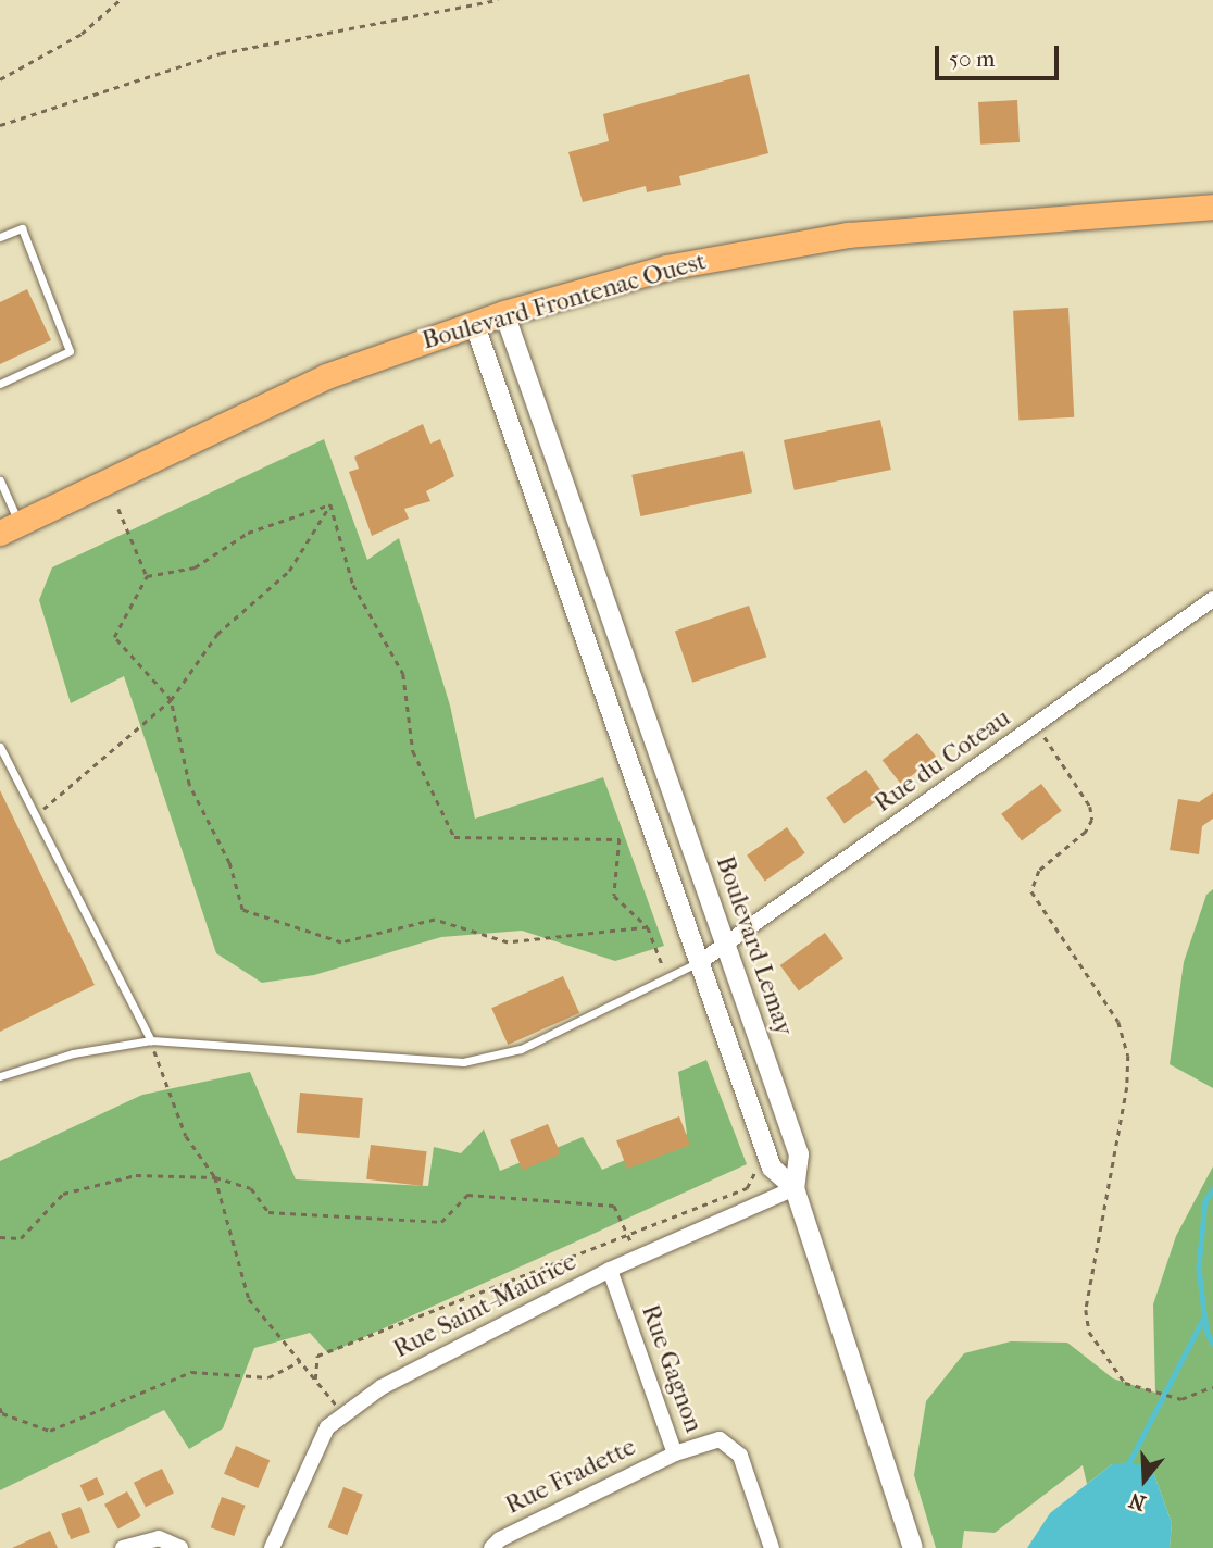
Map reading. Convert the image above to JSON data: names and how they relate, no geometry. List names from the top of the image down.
{
  "streets": {
    "main road": ["Boulevard Frontenac Ouest"],
    "street": [
      "Rue du Coteau",
      "Boulevard Lemay",
      "Rue Saint-Maurice",
      "Rue Gagnon",
      "Rue Fradette"
    ]
  },
  "crossings": [
    ["Boulevard Frontenac Ouest", "Boulevard Lemay"],
    ["Rue du Coteau", "Boulevard Lemay"],
    ["Boulevard Lemay", "Rue Saint-Maurice"],
    ["Rue Saint-Maurice", "Rue Gagnon"],
    ["Rue Gagnon", "Rue Fradette"]
  ],
  "scale_bar": "50 m",
  "north": "bottom"
}
